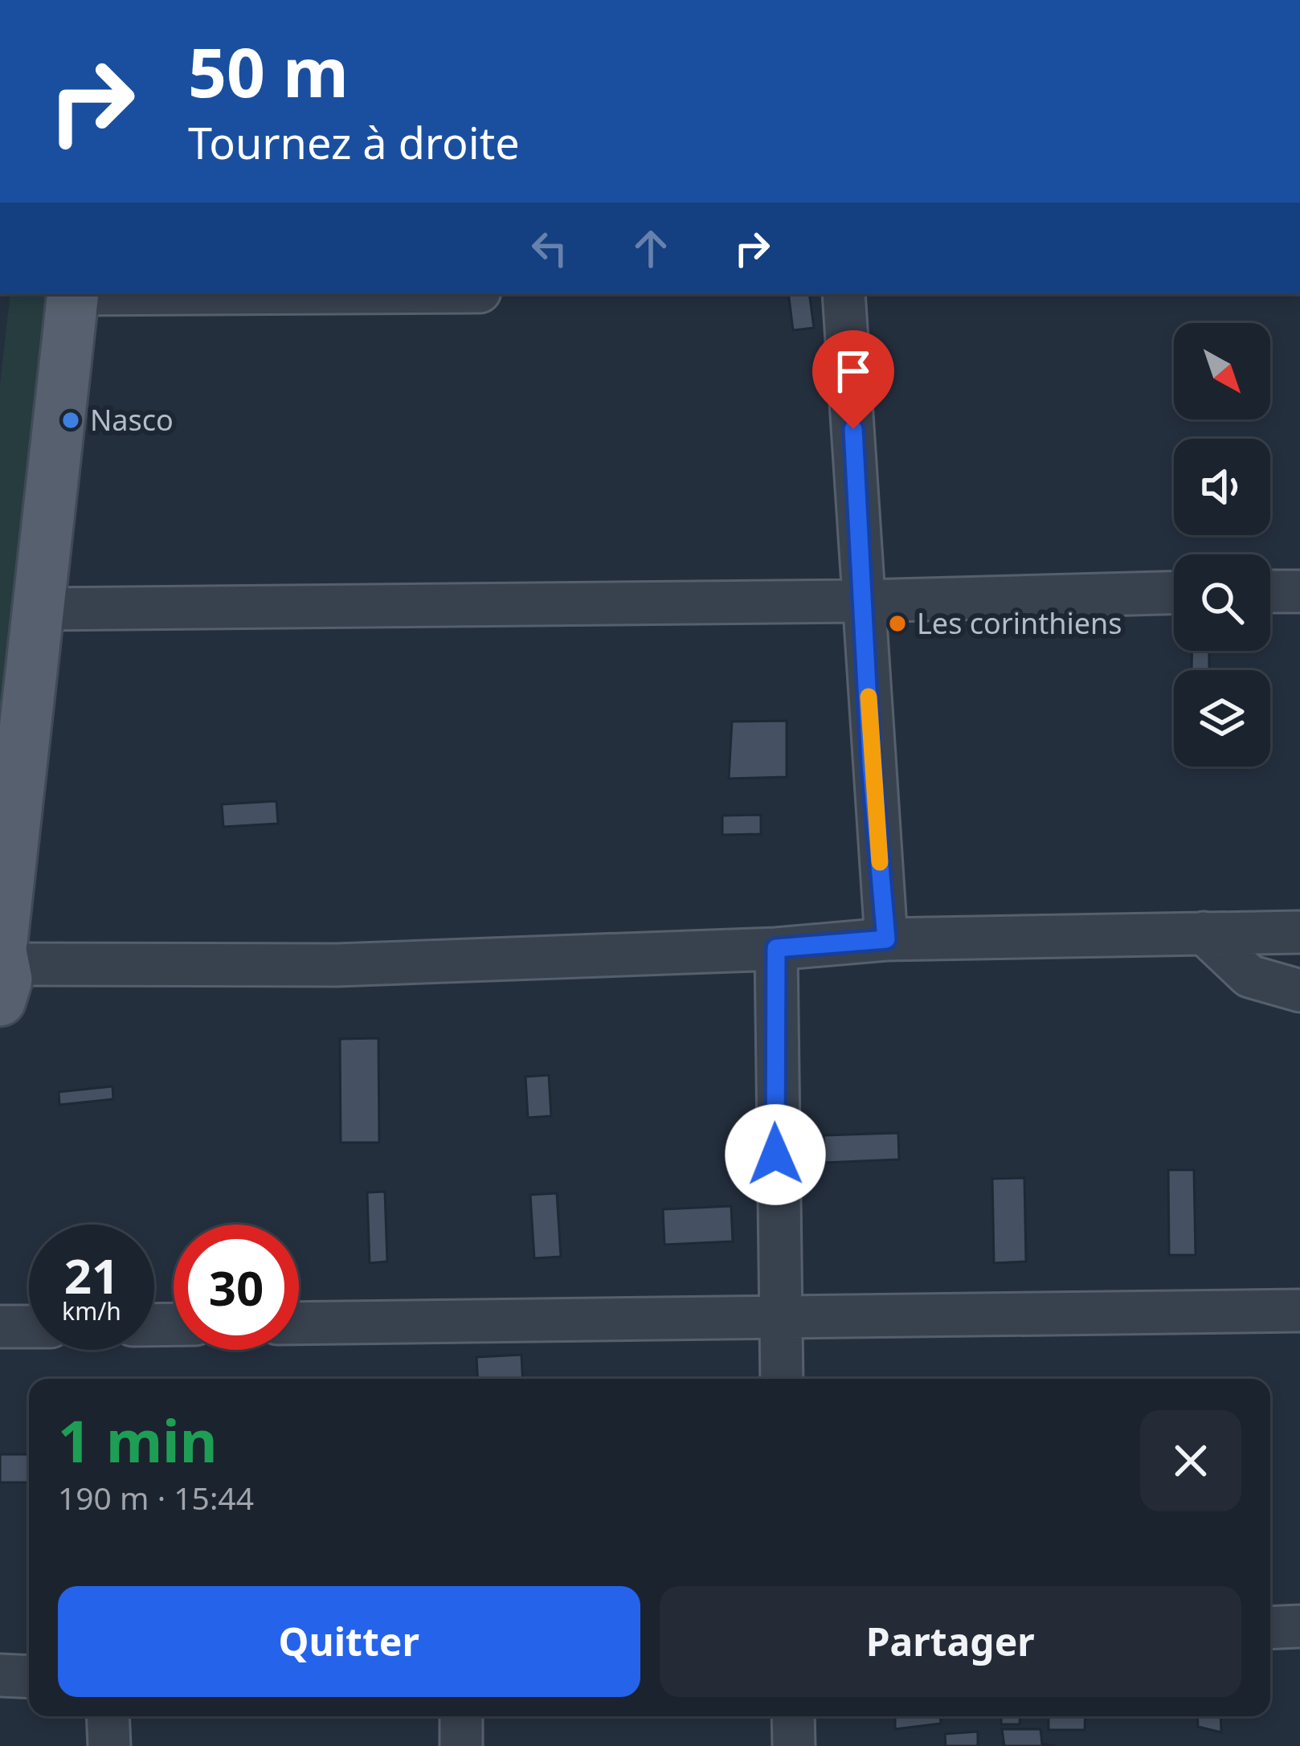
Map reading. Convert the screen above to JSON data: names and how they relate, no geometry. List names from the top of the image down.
{
  "places": ["Nasco", "Les corinthiens"],
  "north": "bottom right",
  "page": {
    "turn": ["50 m", "Tournez à droite"],
    "speed": "21 km/h",
    "limit": "30",
    "heading": ["1 min", "190 m · 15:44"],
    "buttons": ["Quitter", "Partager"]
  }
}
